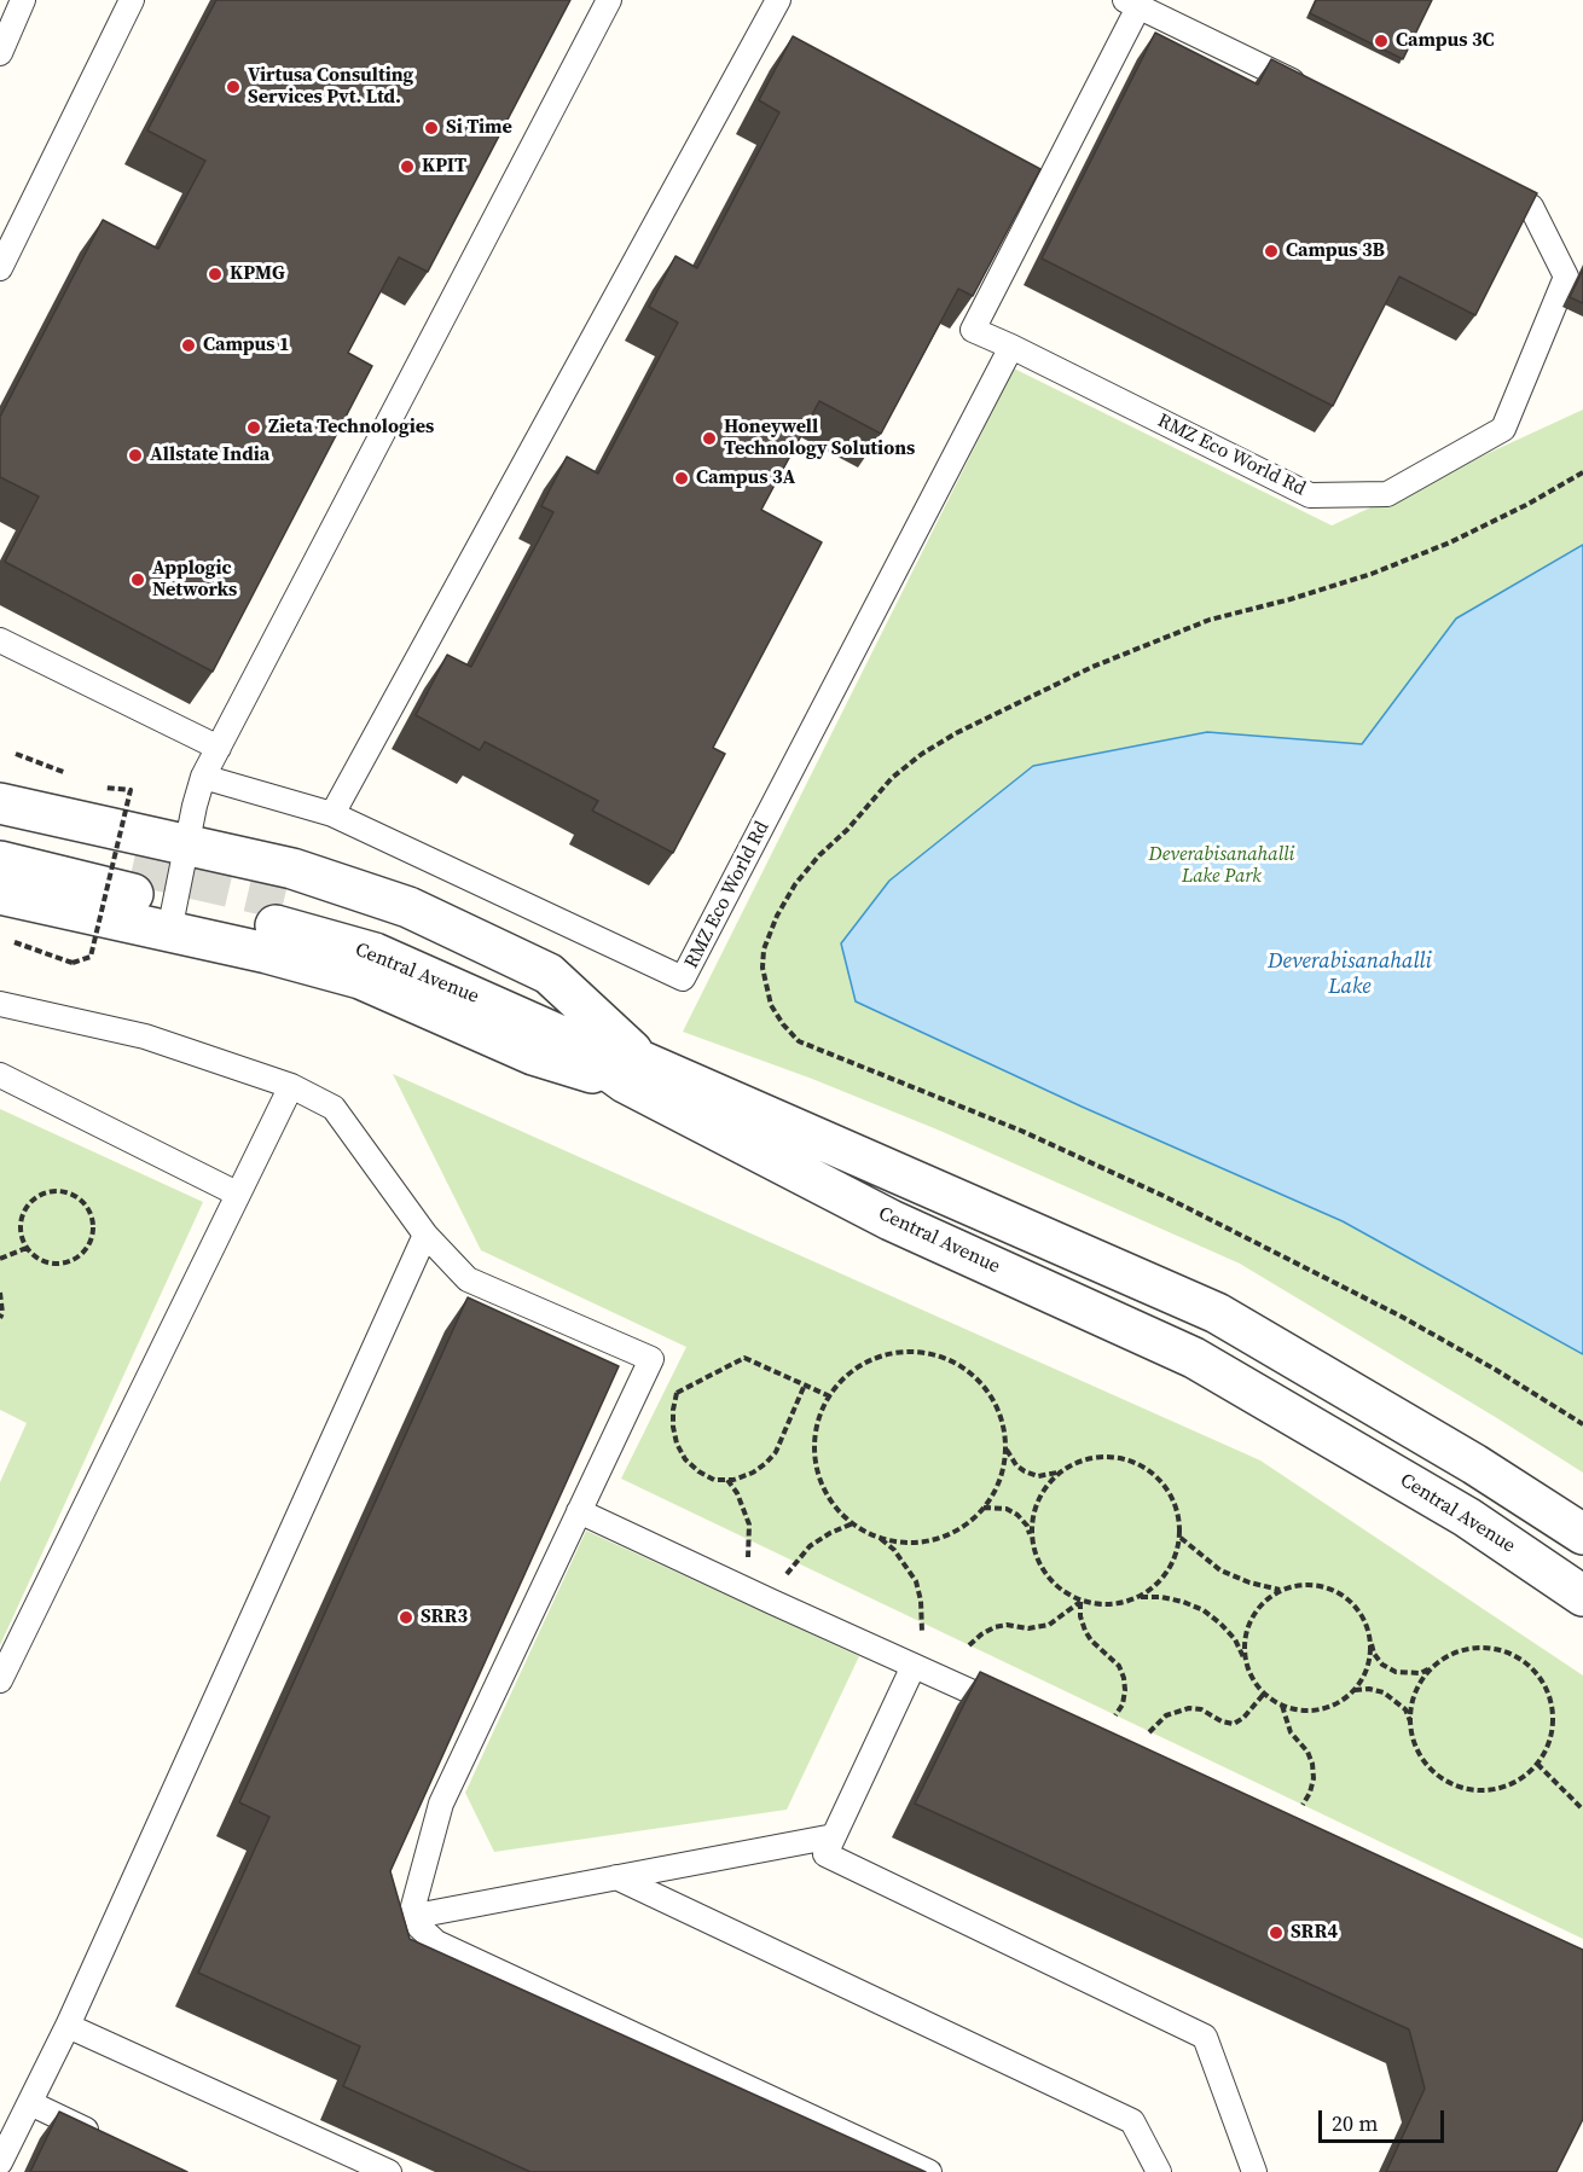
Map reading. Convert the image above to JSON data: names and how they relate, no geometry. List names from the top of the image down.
{
  "streets": {
    "street": ["Central Avenue"],
    "lane": ["RMZ Eco World Rd"]
  },
  "water": ["Deverabisanahalli Lake"],
  "parks": ["Deverabisanahalli Lake Park"],
  "places": [
    "Campus 3C",
    "Virtusa Consulting Services Pvt. Ltd.",
    "Si Time",
    "KPIT",
    "Campus 3B",
    "KPMG",
    "Campus 1",
    "Zieta Technologies",
    "Honeywell Technology Solutions",
    "Allstate India",
    "Campus 3A",
    "Applogic Networks",
    "SRR3",
    "SRR4"
  ],
  "scale_bar": "20 m"
}
